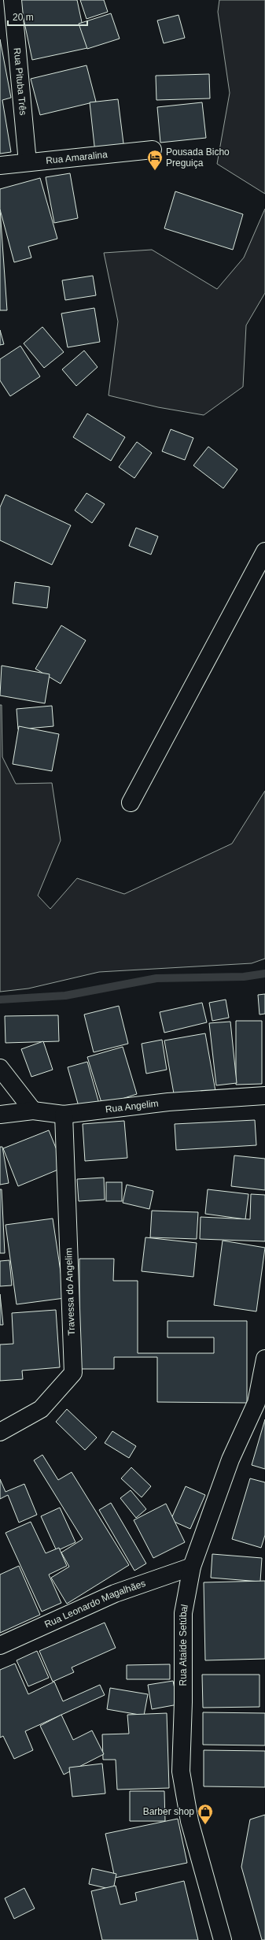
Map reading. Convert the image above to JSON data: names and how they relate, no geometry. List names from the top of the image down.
{
  "streets": {
    "street": [
      "Rua Pituba Três",
      "Rua Amaralina",
      "Rua Angelim",
      "Travessa do Angelim",
      "Rua Leonardo Magalhães",
      "Rua Ataíde Setúbal"
    ]
  },
  "crossings": [
    ["Rua Pituba Três", "Rua Amaralina"],
    ["Rua Angelim", "Travessa do Angelim"],
    ["Rua Leonardo Magalhães", "Rua Ataíde Setúbal"]
  ],
  "places": {
    "hotel": ["Pousada Bicho Preguiça"],
    "shop": ["Barber shop"]
  },
  "scale_bar": "20 m"
}
